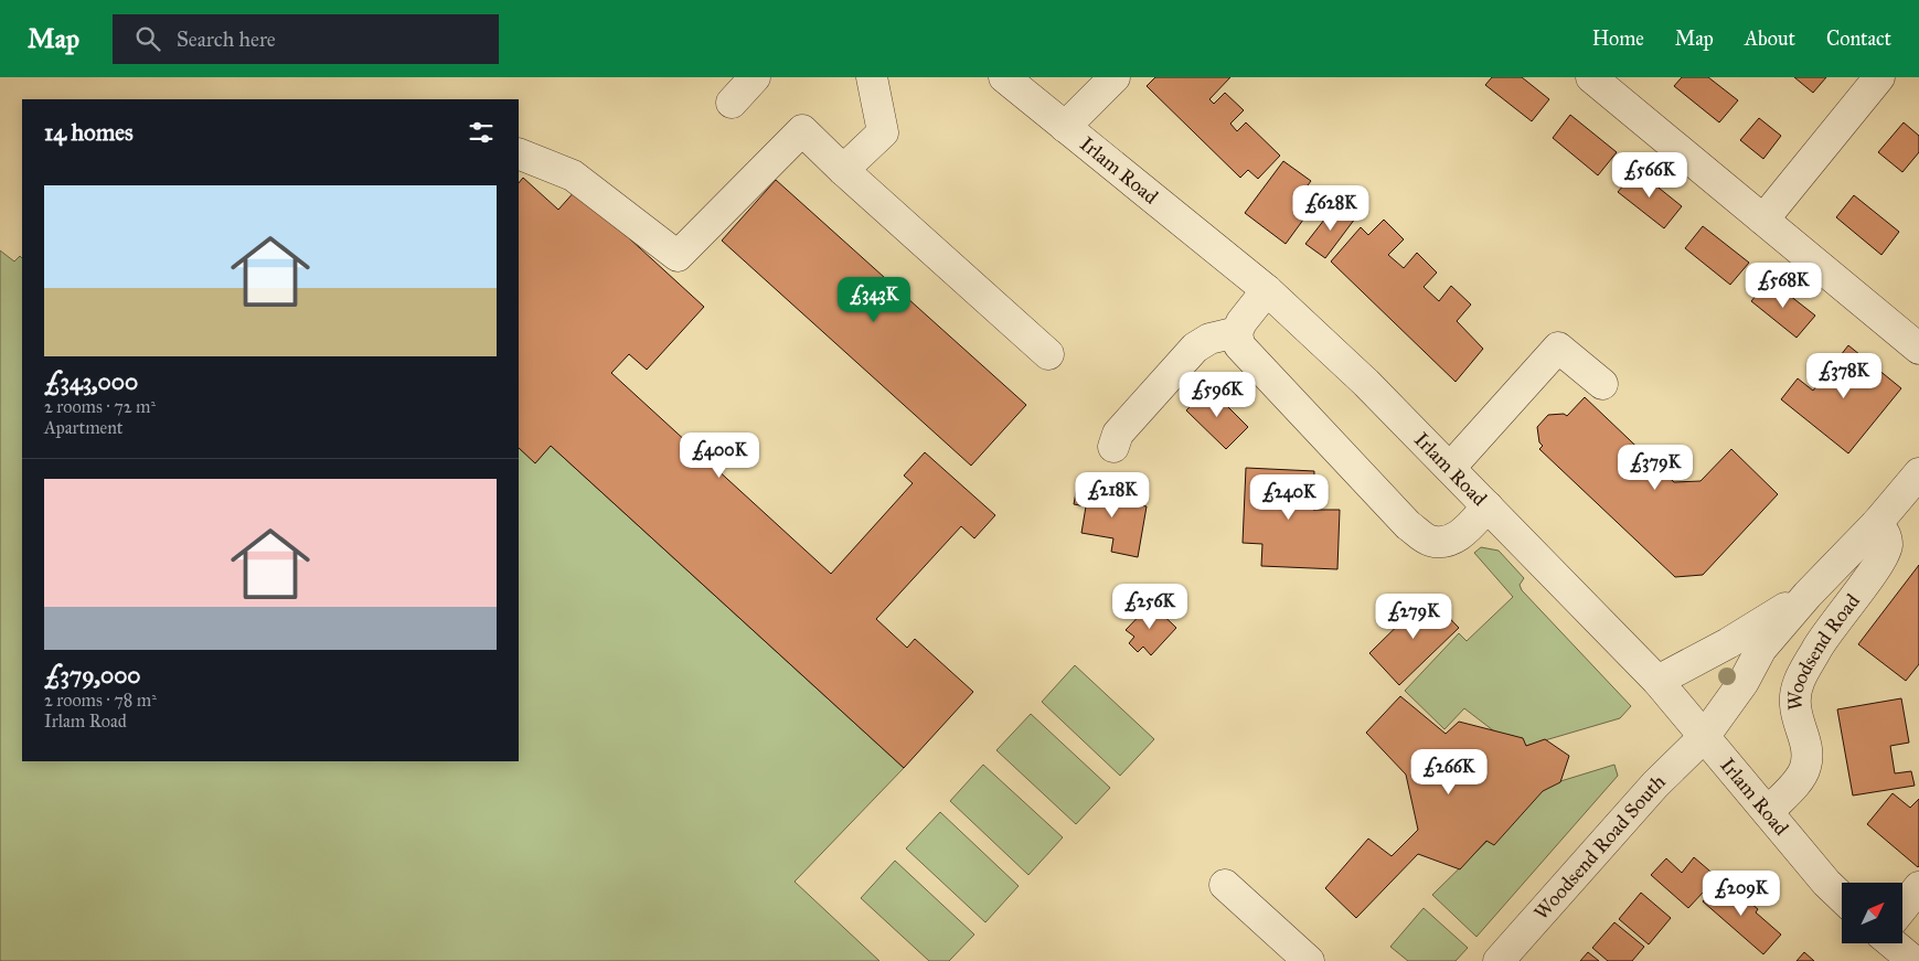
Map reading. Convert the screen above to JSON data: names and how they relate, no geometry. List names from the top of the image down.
{
  "streets": {
    "street": ["Irlam Road", "Woodsend Road", "Woodsend Road South"]
  },
  "crossings": [
    ["Irlam Road", "Woodsend Road"],
    ["Irlam Road", "Woodsend Road South"],
    ["Woodsend Road", "Woodsend Road South"]
  ],
  "north": "top right",
  "page": {
    "header": "Map",
    "search": "Search here",
    "nav": [
      "Home",
      "Map",
      "About",
      "Contact"
    ],
    "heading": "14 homes",
    "price": [
      "£566K",
      "£628K",
      "£568K",
      "£343K",
      "£378K",
      "£596K",
      "£400K",
      "£379K",
      "£218K",
      "£240K",
      "£256K",
      "£279K",
      "£266K",
      "£209K"
    ],
    "list": [
      {
        "name": "£343,000",
        "note": "2 rooms · 72 m² · Apartment"
      },
      {
        "name": "£379,000",
        "note": "2 rooms · 78 m² · Irlam Road"
      }
    ]
  }
}
